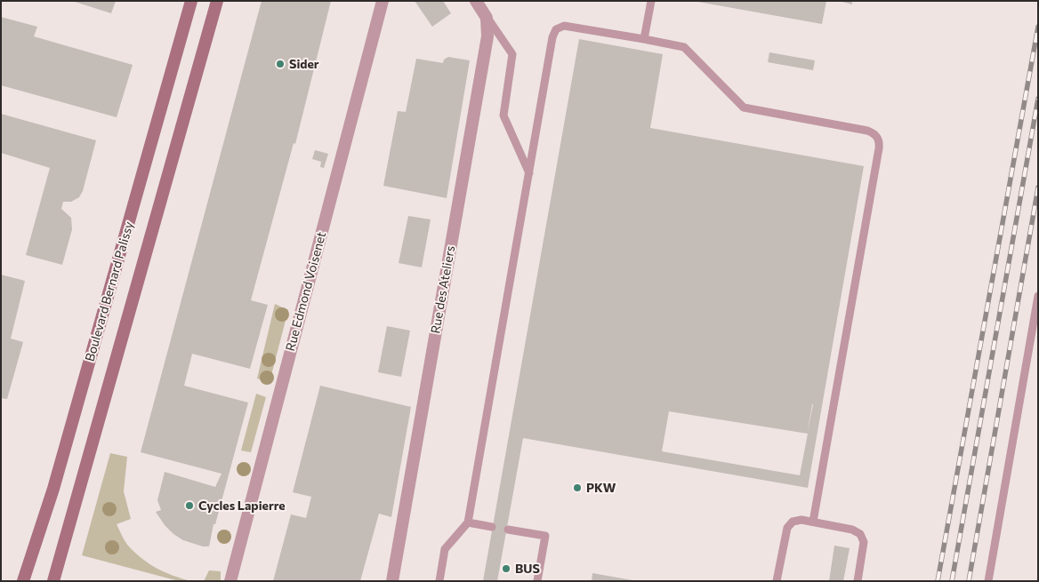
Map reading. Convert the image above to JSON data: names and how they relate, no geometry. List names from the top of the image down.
{
  "streets": {
    "main road": ["Boulevard Bernard Palissy"],
    "street": ["Rue des Ateliers", "Rue Edmond Voisenet"]
  },
  "places": [
    "Sider",
    "PKW",
    "Cycles Lapierre",
    "BUS"
  ]
}
